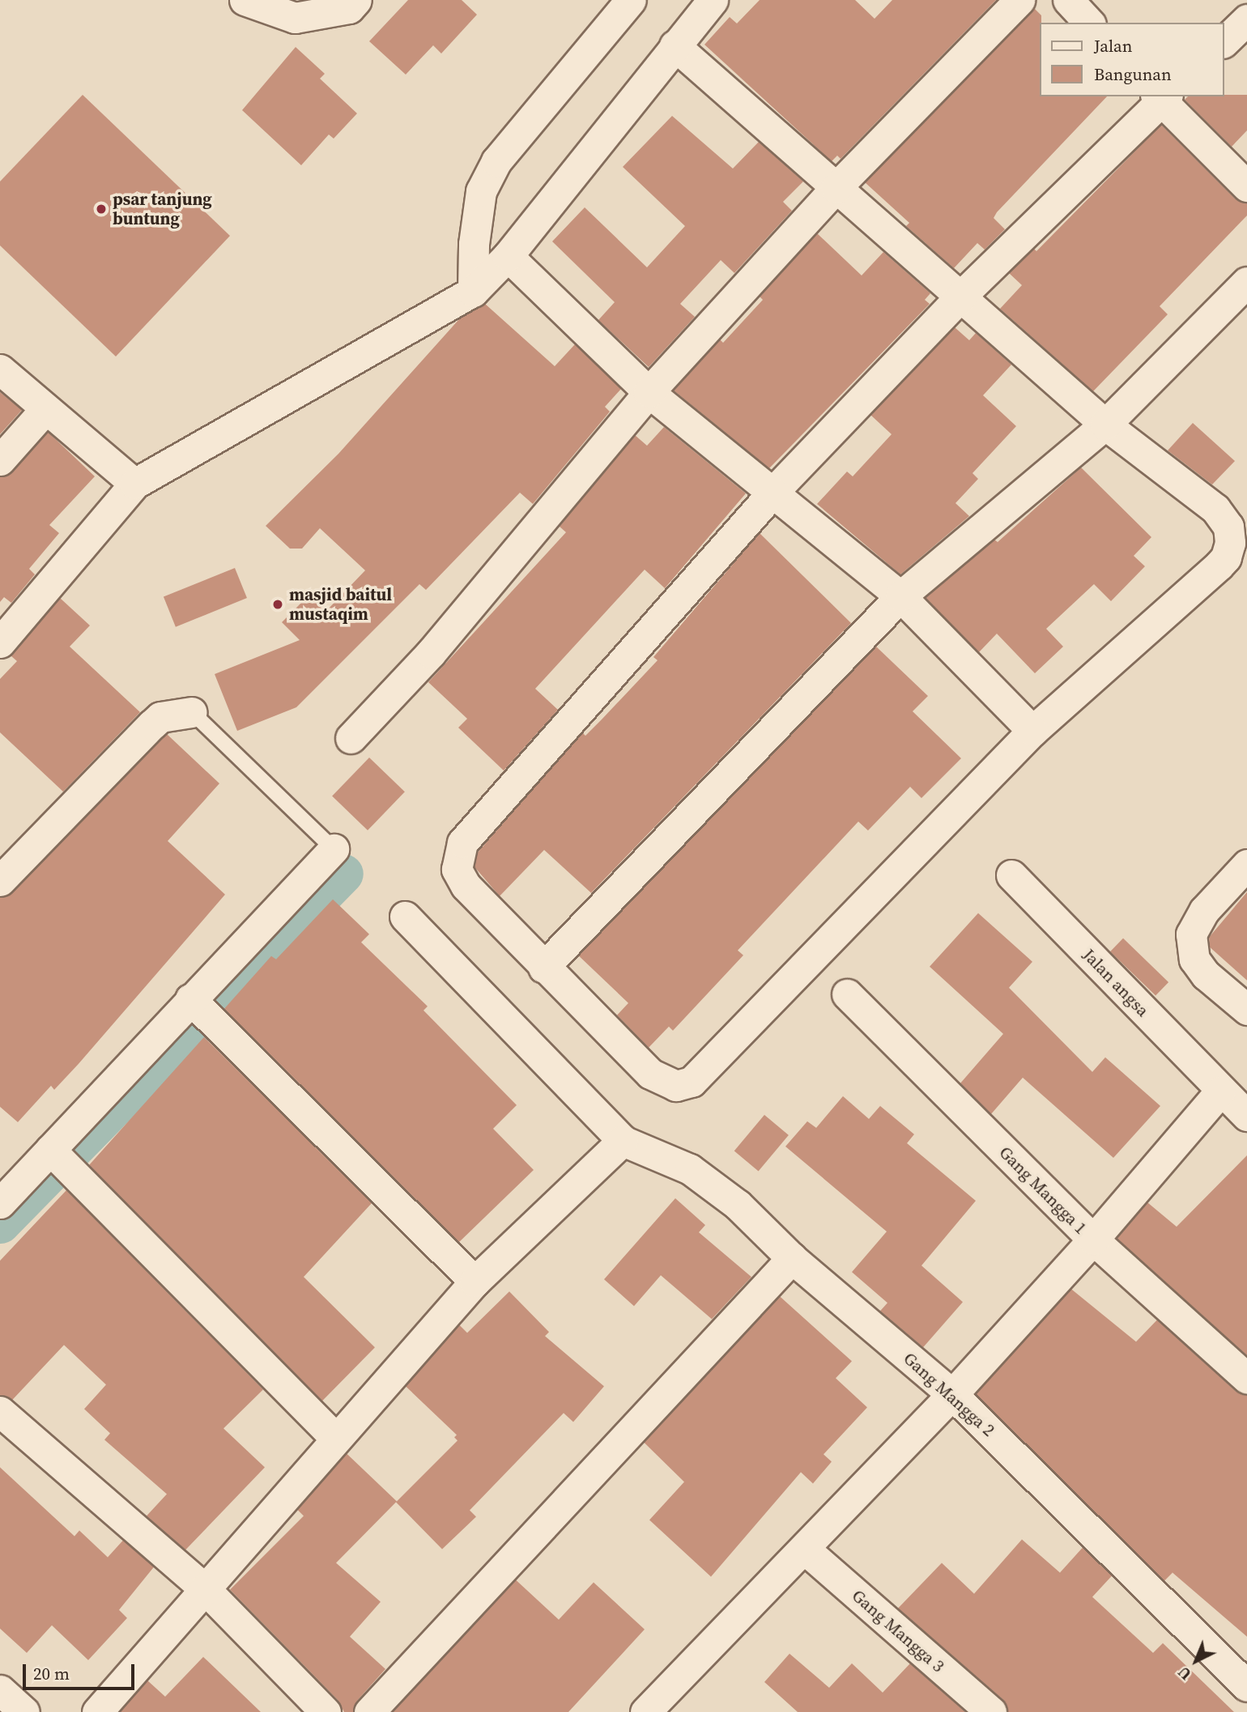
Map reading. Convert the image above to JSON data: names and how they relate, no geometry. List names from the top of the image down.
{
  "streets": {
    "street": [
      "Jalan angsa",
      "Gang Mangga 1",
      "Gang Mangga 2",
      "Gang Mangga 3"
    ]
  },
  "places": ["psar tanjung buntung", "masjid baitul mustaqim"],
  "legend": ["Jalan", "Bangunan"],
  "scale_bar": "20 m",
  "north": "bottom left"
}
